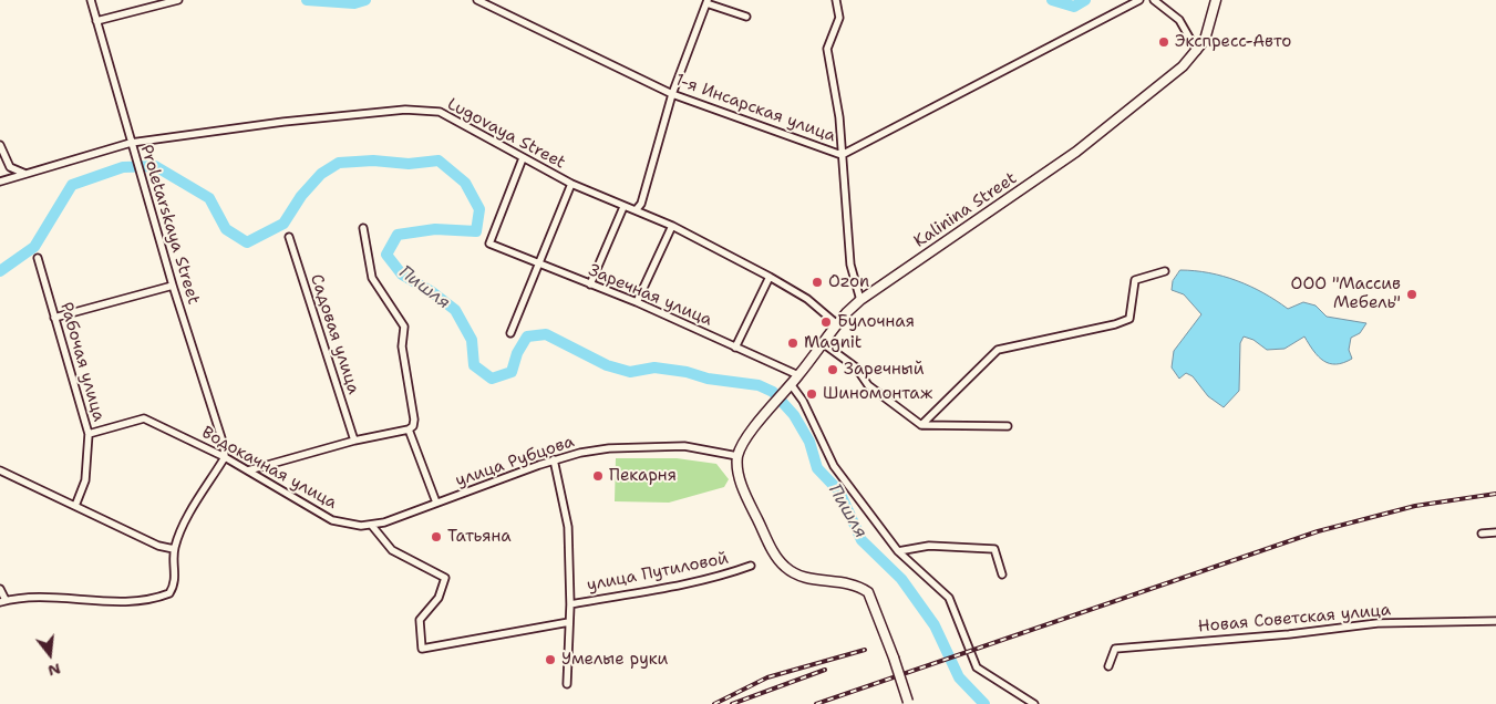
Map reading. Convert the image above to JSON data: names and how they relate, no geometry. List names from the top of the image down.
{
  "streets": {
    "main road": ["Kalinina Street"],
    "street": [
      "1-я Инсарская улица",
      "Lugovaya Street",
      "Proletarskaya Street",
      "Заречная улица",
      "Садовая улица",
      "Рабочая улица",
      "улица Рубцова",
      "Водокачная улица",
      "улица Путиловой",
      "Новая Советская улица"
    ]
  },
  "crossings": [
    ["Lugovaya Street", "Kalinina Street"],
    ["Lugovaya Street", "Proletarskaya Street"],
    ["Lugovaya Street", "Заречная улица"],
    ["Kalinina Street", "Заречная улица"],
    ["Kalinina Street", "улица Рубцова"],
    ["Proletarskaya Street", "Водокачная улица"],
    ["Рабочая улица", "Водокачная улица"],
    ["улица Рубцова", "Водокачная улица"]
  ],
  "water": ["Пишля"],
  "places": [
    "Экспресс-Авто",
    "Ozon",
    "ООО \"Массив Мебель\"",
    "Булочная",
    "Magnit",
    "Заречный",
    "Шиномонтаж",
    "Пекарня",
    "Татьяна",
    "Умелые руки"
  ],
  "north": "bottom"
}
